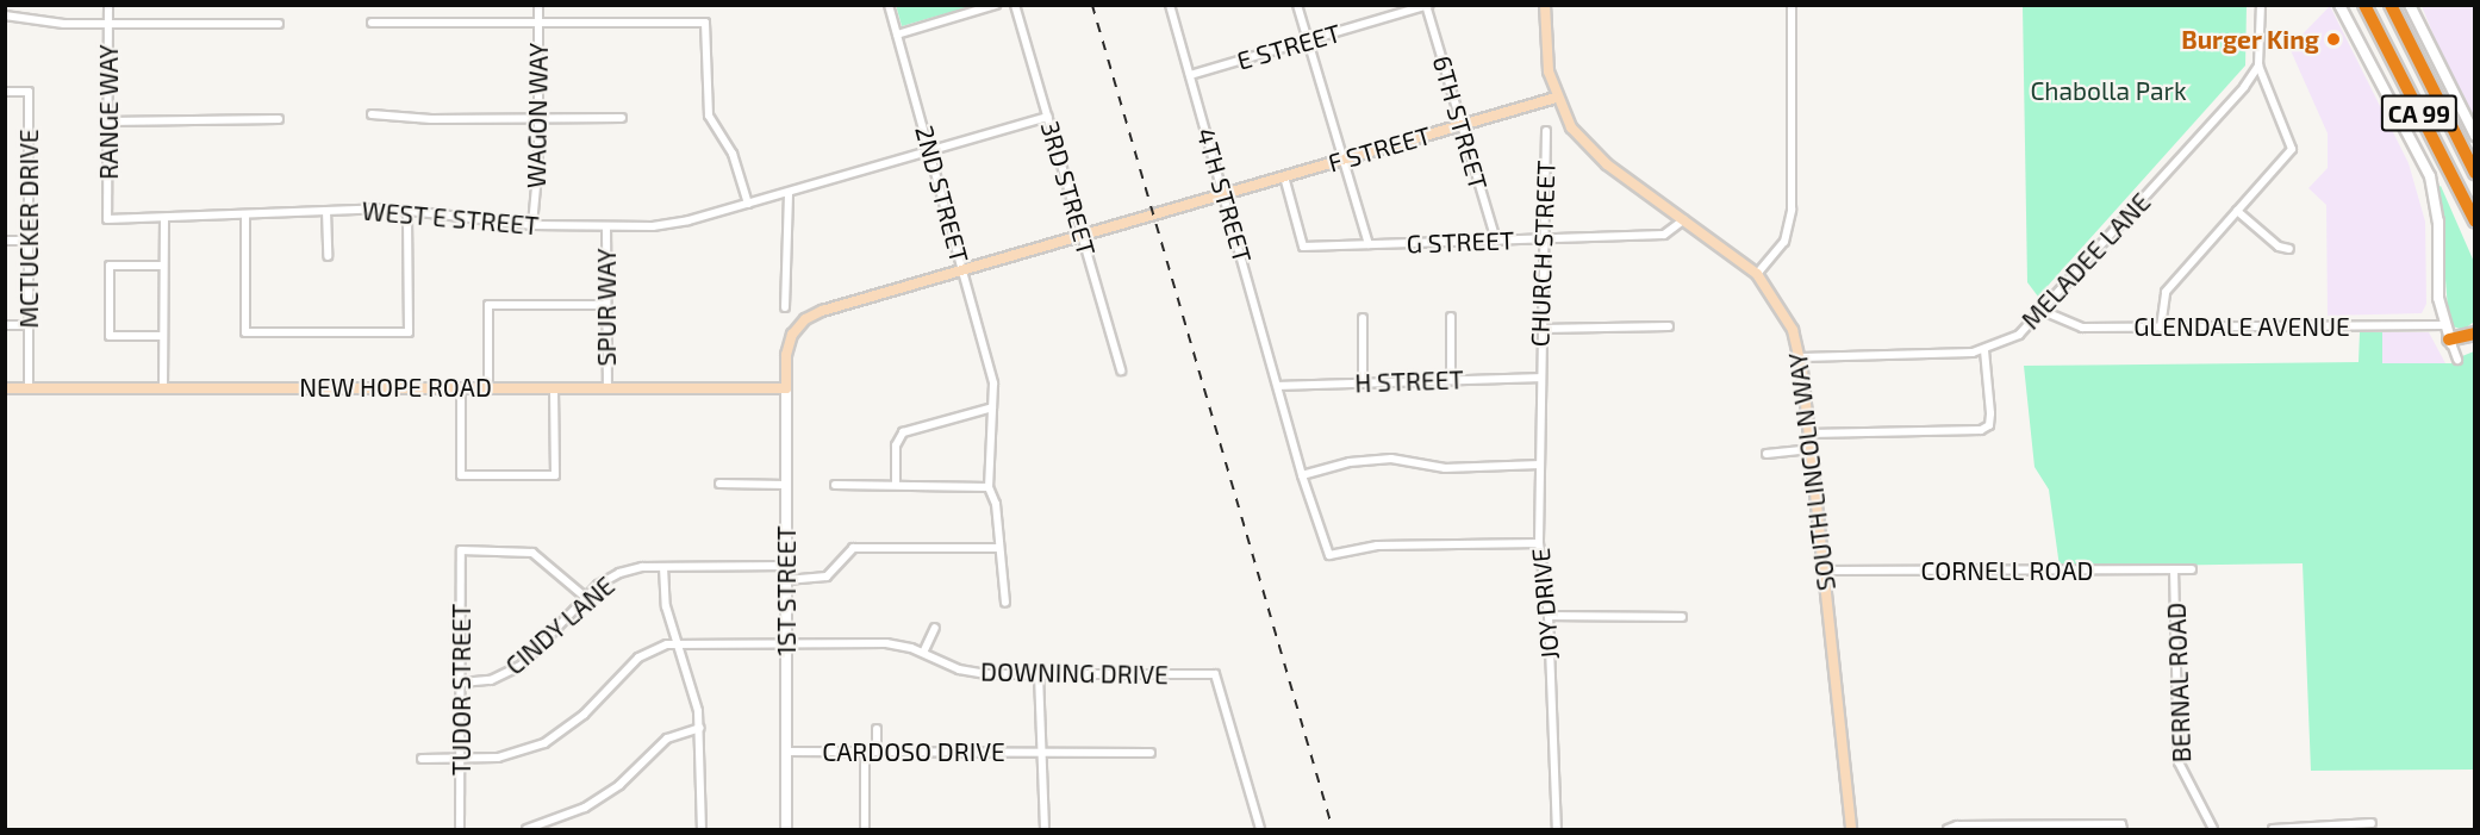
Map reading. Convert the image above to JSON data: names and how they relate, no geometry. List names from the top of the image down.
{
  "streets": {
    "highway": ["CA 99"],
    "main road": [
      "F STREET",
      "NEW HOPE ROAD",
      "SOUTH LINCOLN WAY",
      "1ST STREET"
    ],
    "street": [
      "E STREET",
      "RANGE WAY",
      "WAGON WAY",
      "6TH STREET",
      "3RD STREET",
      "2ND STREET",
      "4TH STREET",
      "WEST E STREET",
      "MCTUCKER DRIVE",
      "G STREET",
      "CHURCH STREET",
      "MELADEE LANE",
      "SPUR WAY",
      "GLENDALE AVENUE",
      "H STREET",
      "CORNELL ROAD",
      "JOY DRIVE",
      "CINDY LANE",
      "DOWNING DRIVE",
      "BERNAL ROAD",
      "TUDOR STREET",
      "CARDOSO DRIVE"
    ]
  },
  "crossings": [
    ["E STREET", "6TH STREET"],
    ["E STREET", "4TH STREET"],
    ["RANGE WAY", "WEST E STREET"],
    ["WAGON WAY", "WEST E STREET"],
    ["6TH STREET", "F STREET"],
    ["6TH STREET", "G STREET"],
    ["F STREET", "3RD STREET"],
    ["F STREET", "2ND STREET"],
    ["F STREET", "4TH STREET"],
    ["F STREET", "G STREET"],
    ["F STREET", "SOUTH LINCOLN WAY"],
    ["F STREET", "1ST STREET"],
    ["4TH STREET", "H STREET"],
    ["4TH STREET", "JOY DRIVE"],
    ["WEST E STREET", "SPUR WAY"],
    ["MCTUCKER DRIVE", "NEW HOPE ROAD"],
    ["G STREET", "CHURCH STREET"],
    ["G STREET", "SOUTH LINCOLN WAY"],
    ["CHURCH STREET", "H STREET"],
    ["CHURCH STREET", "JOY DRIVE"],
    ["MELADEE LANE", "GLENDALE AVENUE"],
    ["MELADEE LANE", "SOUTH LINCOLN WAY"],
    ["SPUR WAY", "NEW HOPE ROAD"],
    ["H STREET", "JOY DRIVE"],
    ["NEW HOPE ROAD", "1ST STREET"],
    ["SOUTH LINCOLN WAY", "CORNELL ROAD"],
    ["CORNELL ROAD", "BERNAL ROAD"],
    ["1ST STREET", "CINDY LANE"],
    ["1ST STREET", "DOWNING DRIVE"],
    ["1ST STREET", "CARDOSO DRIVE"],
    ["CINDY LANE", "TUDOR STREET"],
    ["DOWNING DRIVE", "TUDOR STREET"]
  ],
  "parks": ["Chabolla Park"],
  "places": ["Burger King"]
}
